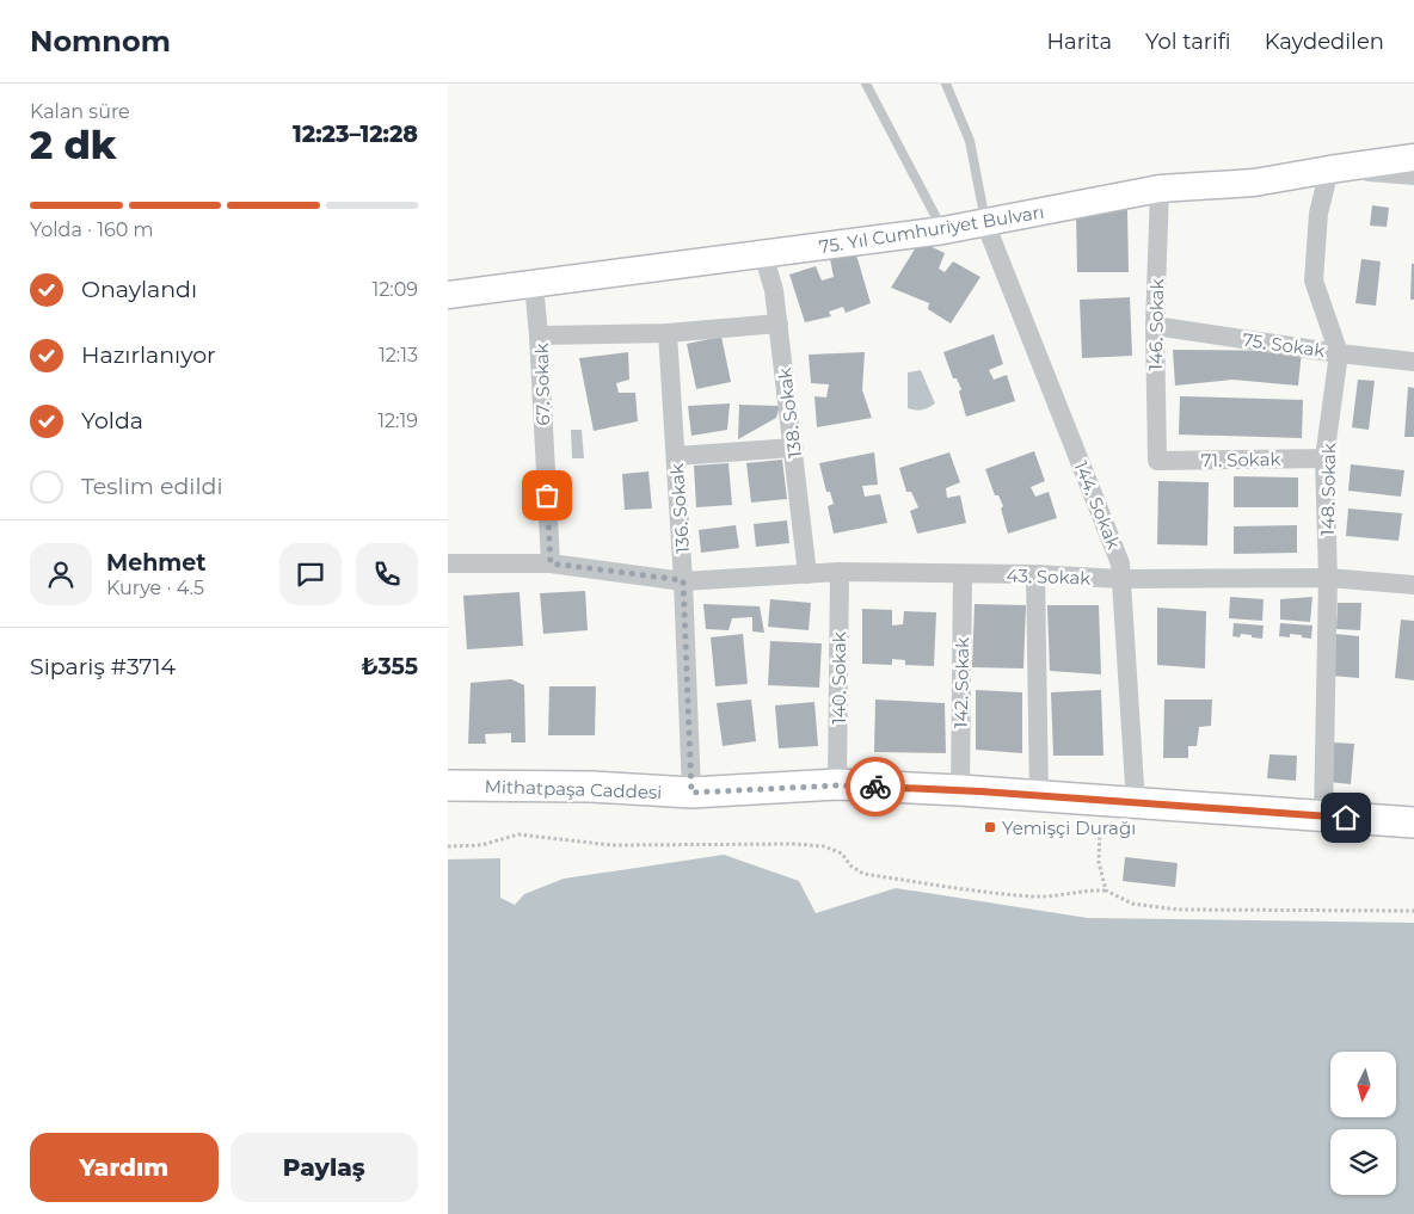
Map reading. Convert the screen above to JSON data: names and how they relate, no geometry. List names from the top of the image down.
{
  "streets": {
    "main road": ["Mithatpaşa Caddesi"],
    "street": [
      "75. Yıl Cumhuriyet Bulvarı",
      "146. Sokak",
      "75. Sokak",
      "67. Sokak",
      "138. Sokak",
      "71. Sokak",
      "148. Sokak",
      "144. Sokak",
      "136. Sokak",
      "43. Sokak",
      "140. Sokak",
      "142. Sokak"
    ]
  },
  "crossings": [
    ["75. Yıl Cumhuriyet Bulvarı", "146. Sokak"],
    ["75. Yıl Cumhuriyet Bulvarı", "138. Sokak"],
    ["75. Yıl Cumhuriyet Bulvarı", "148. Sokak"],
    ["75. Yıl Cumhuriyet Bulvarı", "144. Sokak"],
    ["146. Sokak", "75. Sokak"],
    ["146. Sokak", "71. Sokak"],
    ["75. Sokak", "148. Sokak"],
    ["67. Sokak", "138. Sokak"],
    ["67. Sokak", "136. Sokak"],
    ["67. Sokak", "43. Sokak"],
    ["138. Sokak", "43. Sokak"],
    ["71. Sokak", "148. Sokak"],
    ["148. Sokak", "43. Sokak"],
    ["148. Sokak", "Mithatpaşa Caddesi"],
    ["144. Sokak", "43. Sokak"],
    ["144. Sokak", "Mithatpaşa Caddesi"],
    ["136. Sokak", "43. Sokak"],
    ["136. Sokak", "Mithatpaşa Caddesi"],
    ["43. Sokak", "140. Sokak"],
    ["43. Sokak", "142. Sokak"],
    ["140. Sokak", "Mithatpaşa Caddesi"],
    ["142. Sokak", "Mithatpaşa Caddesi"]
  ],
  "places": {
    "transit": ["Yemişçi Durağı"]
  },
  "north": "bottom",
  "page": {
    "header": "Nomnom",
    "nav": ["Harita", "Yol tarifi", "Kaydedilen"],
    "heading": ["2 dk", "Kalan süre", "12:23–12:28"],
    "panel": [
      "Mehmet",
      "Kurye · 4.5",
      "Sipariş #3714",
      "₺355"
    ],
    "bar": "Yolda · 160 m",
    "list": [
      ["Onaylandı", "12:09"],
      ["Hazırlanıyor", "12:13"],
      ["Yolda", "12:19"],
      "Teslim edildi"
    ],
    "buttons": ["Yardım", "Paylaş"]
  }
}
